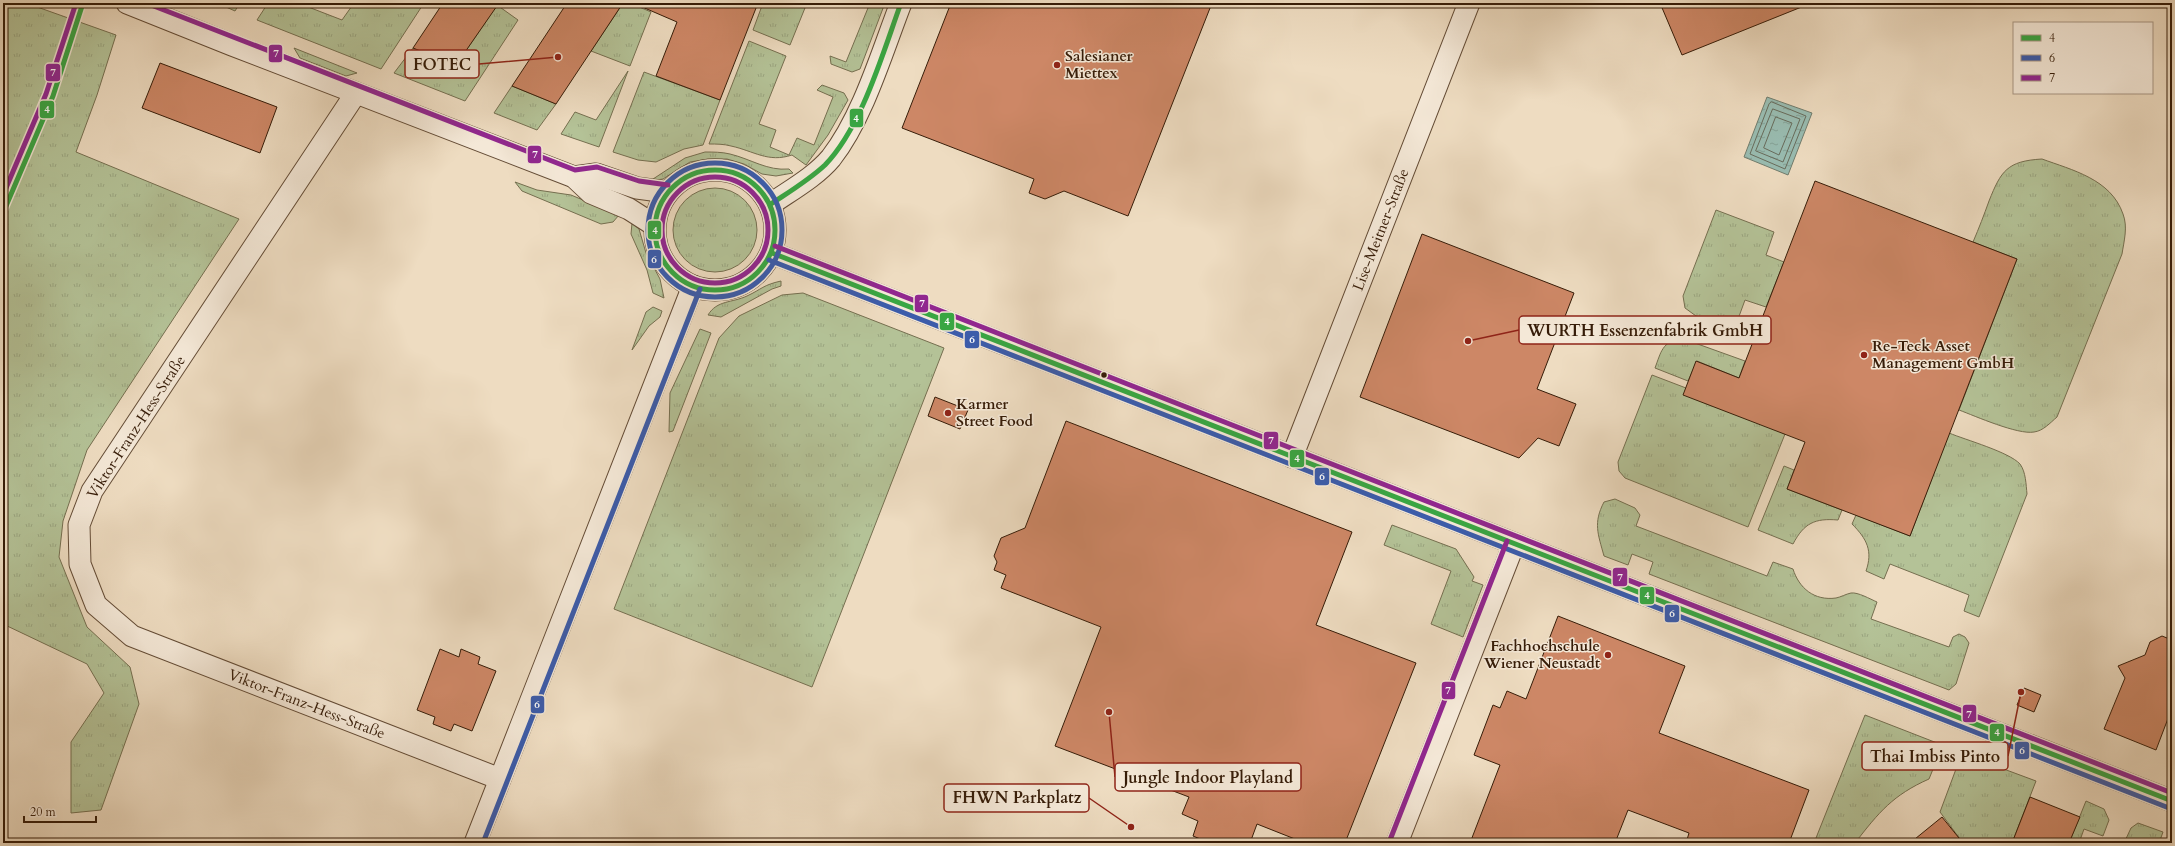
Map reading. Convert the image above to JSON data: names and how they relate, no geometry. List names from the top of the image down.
{
  "streets": {
    "street": ["Lise-Meitner-Straße", "Viktor-Franz-Hess-Straße"]
  },
  "places": [
    "FOTEC",
    "Salesianer Miettex",
    "WURTH Essenzenfabrik GmbH",
    "Re-Teck Asset Management GmbH",
    "Karmer Street Food",
    "Fachhochschule Wiener Neustadt",
    "Thai Imbiss Pinto",
    "Jungle Indoor Playland",
    "FHWN Parkplatz"
  ],
  "lines": ["transit line 4", "transit line 7", "transit line 6"],
  "legend": ["4", "6", "7"],
  "scale_bar": "20 m"
}
